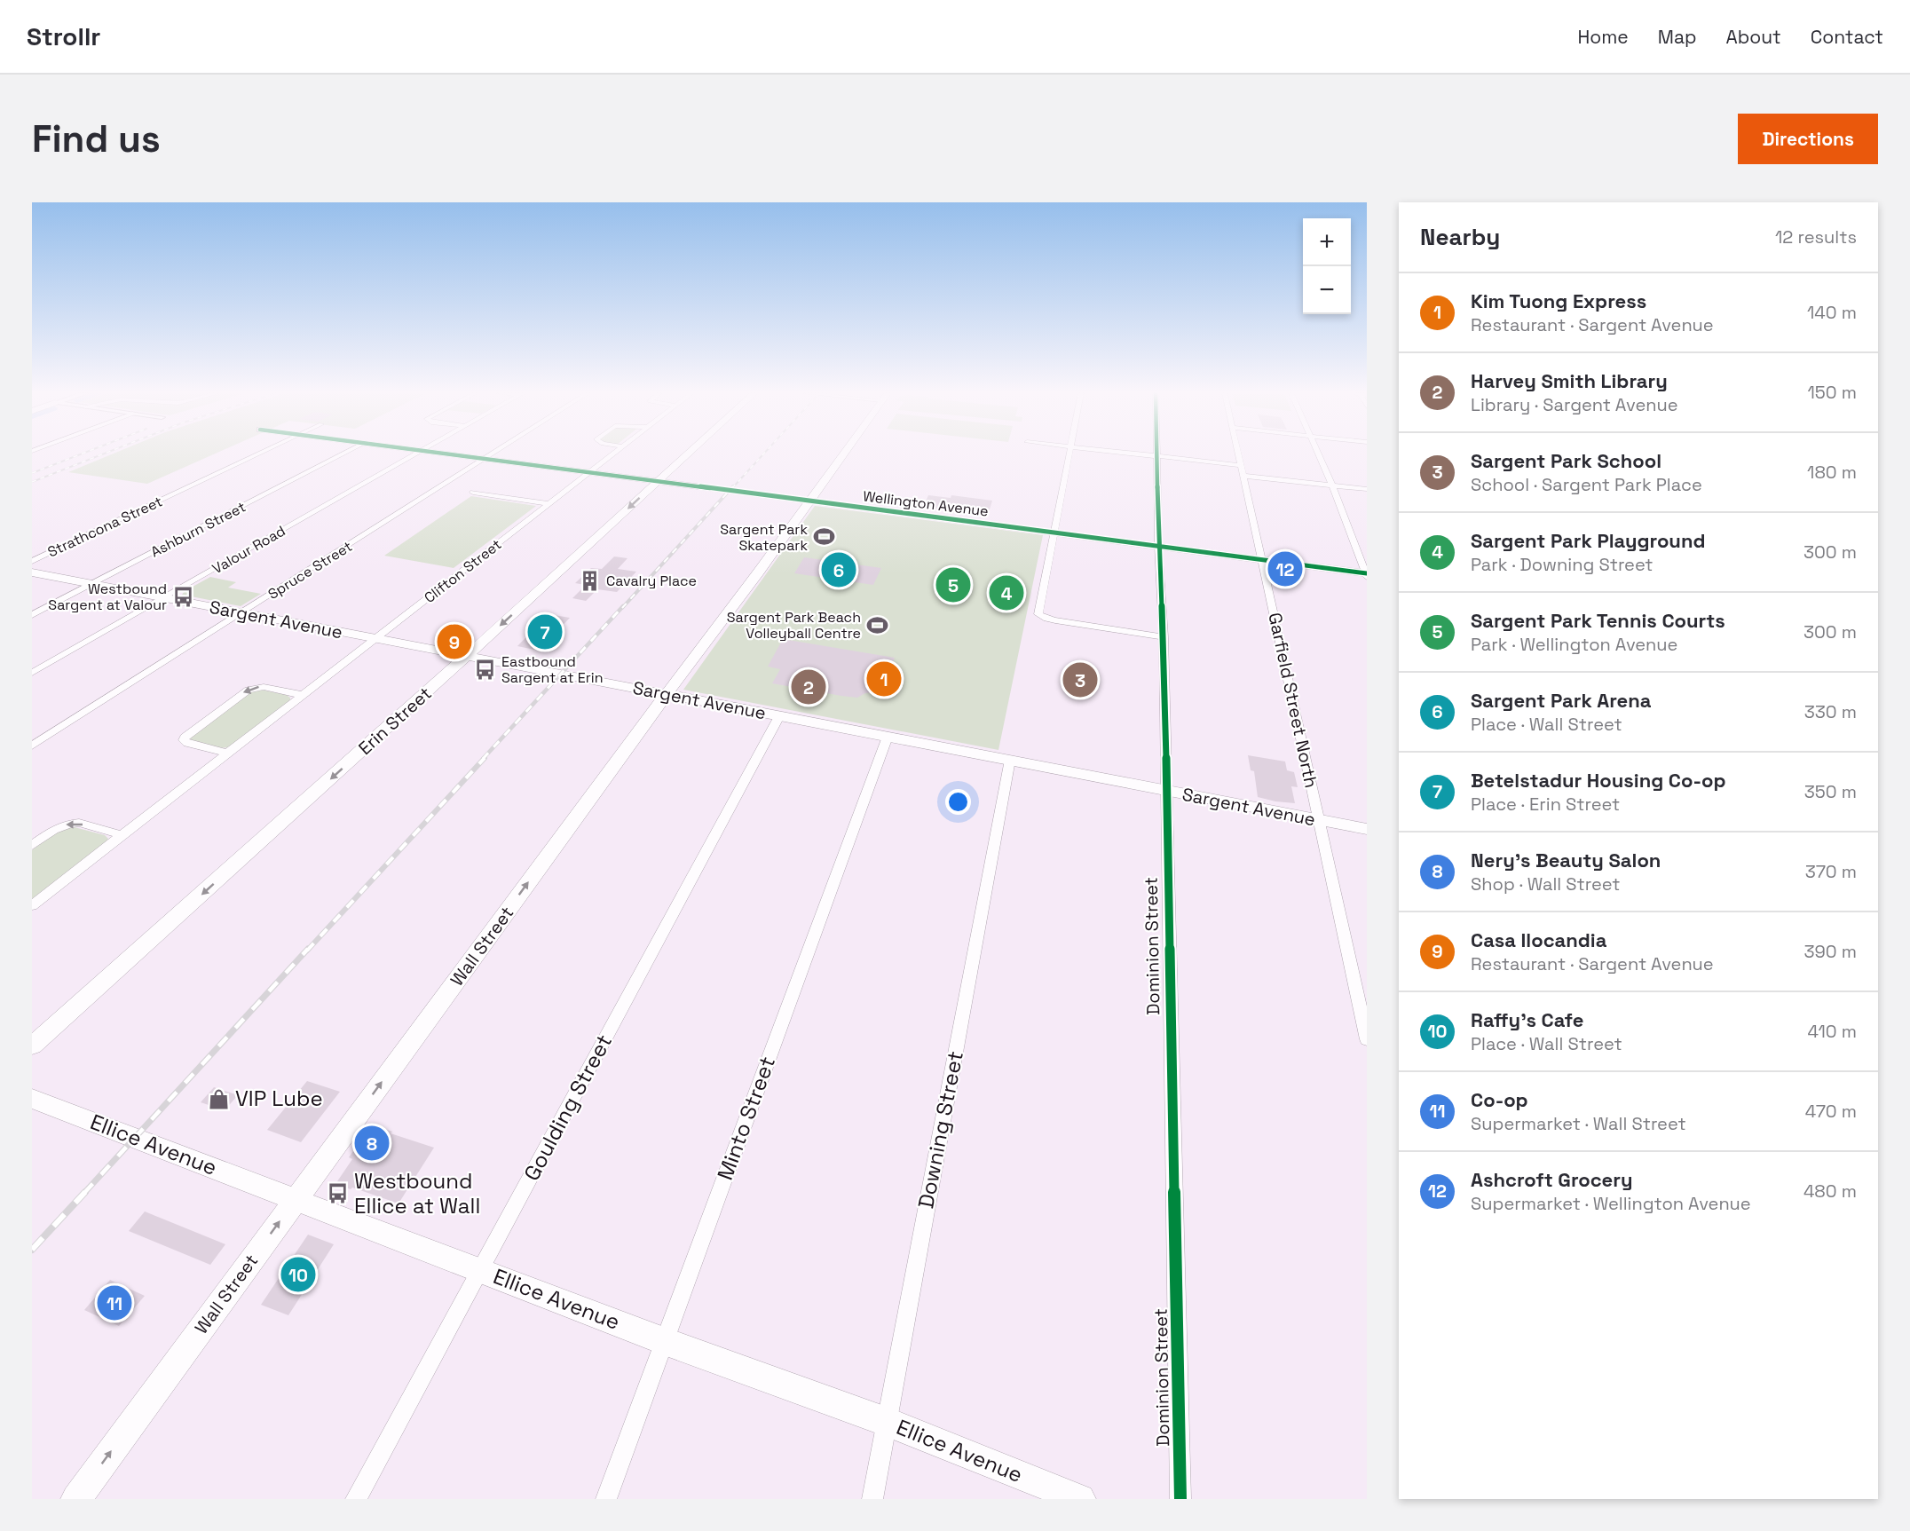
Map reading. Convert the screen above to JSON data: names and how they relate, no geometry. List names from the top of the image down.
{
  "streets": {
    "main road": [
      "Sargent Avenue",
      "Erin Street",
      "Wall Street",
      "Ellice Avenue"
    ],
    "street": [
      "Wellington Avenue",
      "Strathcona Street",
      "Ashburn Street",
      "Valour Road",
      "Spruce Street",
      "Clifton Street",
      "Garfield Street North",
      "Dominion Street",
      "Goulding Street",
      "Minto Street",
      "Downing Street"
    ]
  },
  "crossings": [
    ["Wellington Avenue", "Spruce Street"],
    ["Wellington Avenue", "Clifton Street"],
    ["Wellington Avenue", "Garfield Street North"],
    ["Wellington Avenue", "Erin Street"],
    ["Wellington Avenue", "Wall Street"],
    ["Wellington Avenue", "Dominion Street"],
    ["Ashburn Street", "Sargent Avenue"],
    ["Valour Road", "Sargent Avenue"],
    ["Spruce Street", "Sargent Avenue"],
    ["Clifton Street", "Sargent Avenue"],
    ["Sargent Avenue", "Garfield Street North"],
    ["Sargent Avenue", "Erin Street"],
    ["Sargent Avenue", "Wall Street"],
    ["Sargent Avenue", "Dominion Street"],
    ["Sargent Avenue", "Goulding Street"],
    ["Sargent Avenue", "Minto Street"],
    ["Sargent Avenue", "Downing Street"],
    ["Wall Street", "Ellice Avenue"],
    ["Goulding Street", "Ellice Avenue"],
    ["Minto Street", "Ellice Avenue"],
    ["Downing Street", "Ellice Avenue"]
  ],
  "one_way": ["Erin Street", "Wall Street"],
  "places": {
    "sports": ["Sargent Park Skatepark", "Sargent Park Beach Volleyball Centre"],
    "building": ["Cavalry Place"],
    "bus stop": ["Westbound Sargent at Valour", "Eastbound Sargent at Erin", "Westbound Ellice at Wall"],
    "shop": ["VIP Lube"]
  },
  "page": {
    "header": "Strollr",
    "nav": [
      "Home",
      "Map",
      "About",
      "Contact"
    ],
    "buttons": "Directions",
    "title": "Find us",
    "heading": ["Nearby", "12 results"],
    "map_buttons": ["+", "−"],
    "list": [
      {
        "mark": "1",
        "name": "Kim Tuong Express",
        "note": "Restaurant · Sargent Avenue",
        "value": "140 m"
      },
      {
        "mark": "2",
        "name": "Harvey Smith Library",
        "note": "Library · Sargent Avenue",
        "value": "150 m"
      },
      {
        "mark": "3",
        "name": "Sargent Park School",
        "note": "School · Sargent Park Place",
        "value": "180 m"
      },
      {
        "mark": "4",
        "name": "Sargent Park Playground",
        "note": "Park · Downing Street",
        "value": "300 m"
      },
      {
        "mark": "5",
        "name": "Sargent Park Tennis Courts",
        "note": "Park · Wellington Avenue",
        "value": "300 m"
      },
      {
        "mark": "6",
        "name": "Sargent Park Arena",
        "note": "Place · Wall Street",
        "value": "330 m"
      },
      {
        "mark": "7",
        "name": "Betelstadur Housing Co-op",
        "note": "Place · Erin Street",
        "value": "350 m"
      },
      {
        "mark": "8",
        "name": "Nery's Beauty Salon",
        "note": "Shop · Wall Street",
        "value": "370 m"
      },
      {
        "mark": "9",
        "name": "Casa Ilocandia",
        "note": "Restaurant · Sargent Avenue",
        "value": "390 m"
      },
      {
        "mark": "10",
        "name": "Raffy's Cafe",
        "note": "Place · Wall Street",
        "value": "410 m"
      },
      {
        "mark": "11",
        "name": "Co-op",
        "note": "Supermarket · Wall Street",
        "value": "470 m"
      },
      {
        "mark": "12",
        "name": "Ashcroft Grocery",
        "note": "Supermarket · Wellington Avenue",
        "value": "480 m"
      }
    ],
    "pins": [
      "12",
      "6",
      "5",
      "4",
      "7",
      "9",
      "1",
      "3",
      "2",
      "8",
      "10",
      "11"
    ]
  }
}
